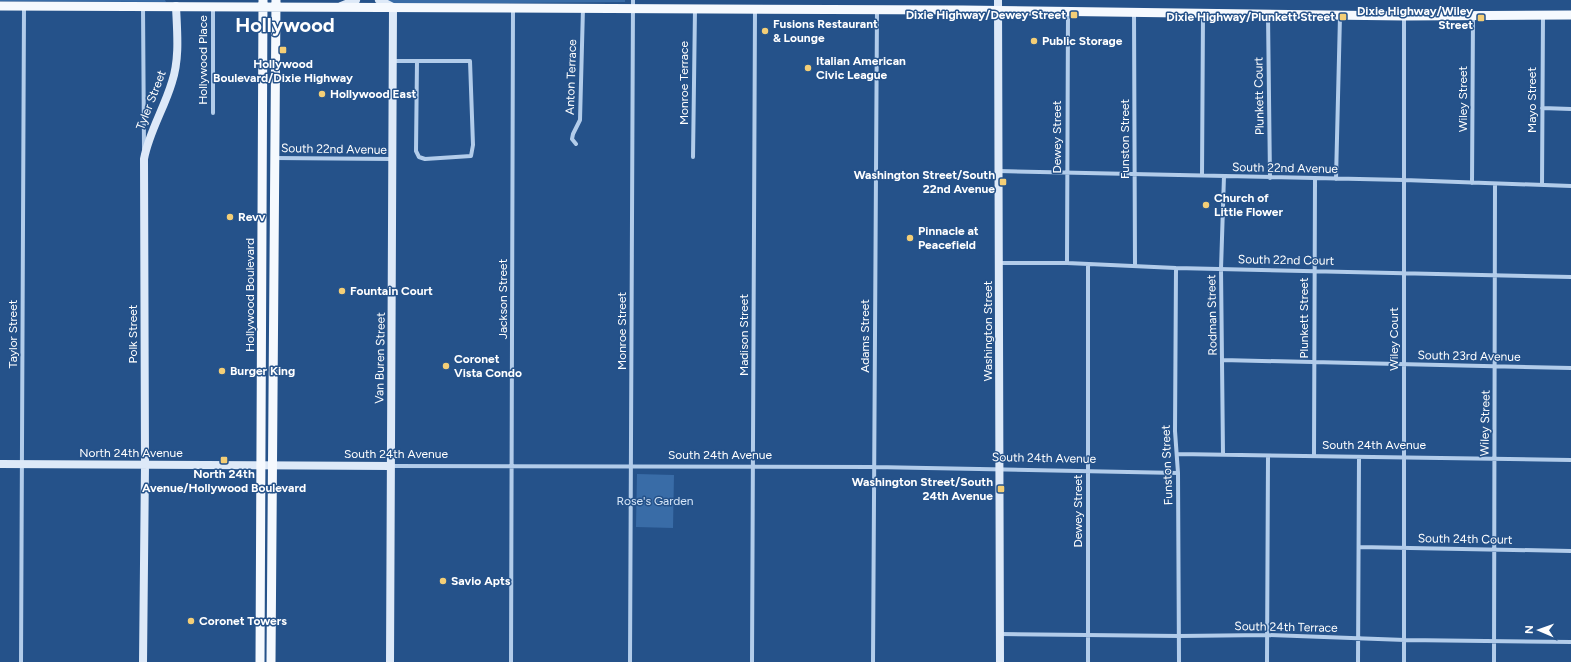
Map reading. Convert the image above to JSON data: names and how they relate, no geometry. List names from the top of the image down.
{
  "streets": {
    "main road": [
      "Tyler Street",
      "Hollywood Boulevard",
      "Washington Street",
      "Polk Street",
      "Van Buren Street",
      "South 24th Avenue",
      "North 24th Avenue"
    ],
    "street": [
      "Hollywood Place",
      "Anton Terrace",
      "Monroe Terrace",
      "Plunkett Court",
      "Wiley Street",
      "Mayo Street",
      "Dewey Street",
      "Funston Street",
      "South 22nd Avenue",
      "South 22nd Court",
      "Jackson Street",
      "Rodman Street",
      "Plunkett Street",
      "Monroe Street",
      "Taylor Street",
      "Madison Street",
      "Adams Street",
      "Wiley Court",
      "South 23rd Avenue",
      "South 24th Court",
      "South 24th Terrace"
    ]
  },
  "crossings": [
    ["Plunkett Court", "South 22nd Avenue"],
    ["Wiley Street", "South 22nd Avenue"],
    ["Wiley Street", "South 22nd Court"],
    ["Wiley Street", "South 23rd Avenue"],
    ["Wiley Street", "South 24th Avenue"],
    ["Wiley Street", "South 24th Court"],
    ["Wiley Street", "South 24th Terrace"],
    ["Tyler Street", "Polk Street"],
    ["Mayo Street", "South 22nd Avenue"],
    ["Dewey Street", "South 22nd Avenue"],
    ["Dewey Street", "South 22nd Court"],
    ["Dewey Street", "South 24th Avenue"],
    ["Dewey Street", "South 24th Terrace"],
    ["Funston Street", "South 22nd Avenue"],
    ["Funston Street", "South 22nd Court"],
    ["Funston Street", "South 24th Avenue"],
    ["Funston Street", "South 24th Terrace"],
    ["South 22nd Avenue", "Hollywood Boulevard"],
    ["South 22nd Avenue", "Rodman Street"],
    ["South 22nd Avenue", "Plunkett Street"],
    ["South 22nd Avenue", "Washington Street"],
    ["South 22nd Avenue", "Wiley Court"],
    ["South 22nd Avenue", "Van Buren Street"],
    ["South 22nd Court", "Rodman Street"],
    ["South 22nd Court", "Plunkett Street"],
    ["South 22nd Court", "Washington Street"],
    ["South 22nd Court", "Wiley Court"],
    ["Hollywood Boulevard", "South 24th Avenue"],
    ["Hollywood Boulevard", "North 24th Avenue"],
    ["Jackson Street", "South 24th Avenue"],
    ["Rodman Street", "South 23rd Avenue"],
    ["Rodman Street", "South 24th Avenue"],
    ["Plunkett Street", "South 23rd Avenue"],
    ["Plunkett Street", "South 24th Avenue"],
    ["Monroe Street", "South 24th Avenue"],
    ["Washington Street", "South 24th Avenue"],
    ["Washington Street", "South 24th Terrace"],
    ["Taylor Street", "North 24th Avenue"],
    ["Polk Street", "North 24th Avenue"],
    ["Madison Street", "South 24th Avenue"],
    ["Adams Street", "South 24th Avenue"],
    ["Wiley Court", "South 23rd Avenue"],
    ["Wiley Court", "South 24th Avenue"],
    ["Wiley Court", "South 24th Court"],
    ["Wiley Court", "South 24th Terrace"],
    ["Van Buren Street", "South 24th Avenue"],
    ["South 24th Avenue", "North 24th Avenue"]
  ],
  "districts": ["Hollywood"],
  "parks": ["Rose's Garden"],
  "places": {
    "transit": [
      "Dixie Highway/Dewey Street",
      "Dixie Highway/Plunkett Street",
      "Dixie Highway/Wiley Street",
      "Hollywood Boulevard/Dixie Highway",
      "Washington Street/South 22nd Avenue",
      "North 24th Avenue/Hollywood Boulevard",
      "Washington Street/South 24th Avenue"
    ],
    "other": [
      "Fusions Restaurant & Lounge",
      "Public Storage",
      "Italian American Civic League",
      "Hollywood East",
      "Church of Little Flower",
      "Revv",
      "Pinnacle at Peacefield",
      "Fountain Court",
      "Coronet Vista Condo",
      "Burger King",
      "Savio Apts",
      "Coronet Towers"
    ]
  },
  "north": "left"
}
